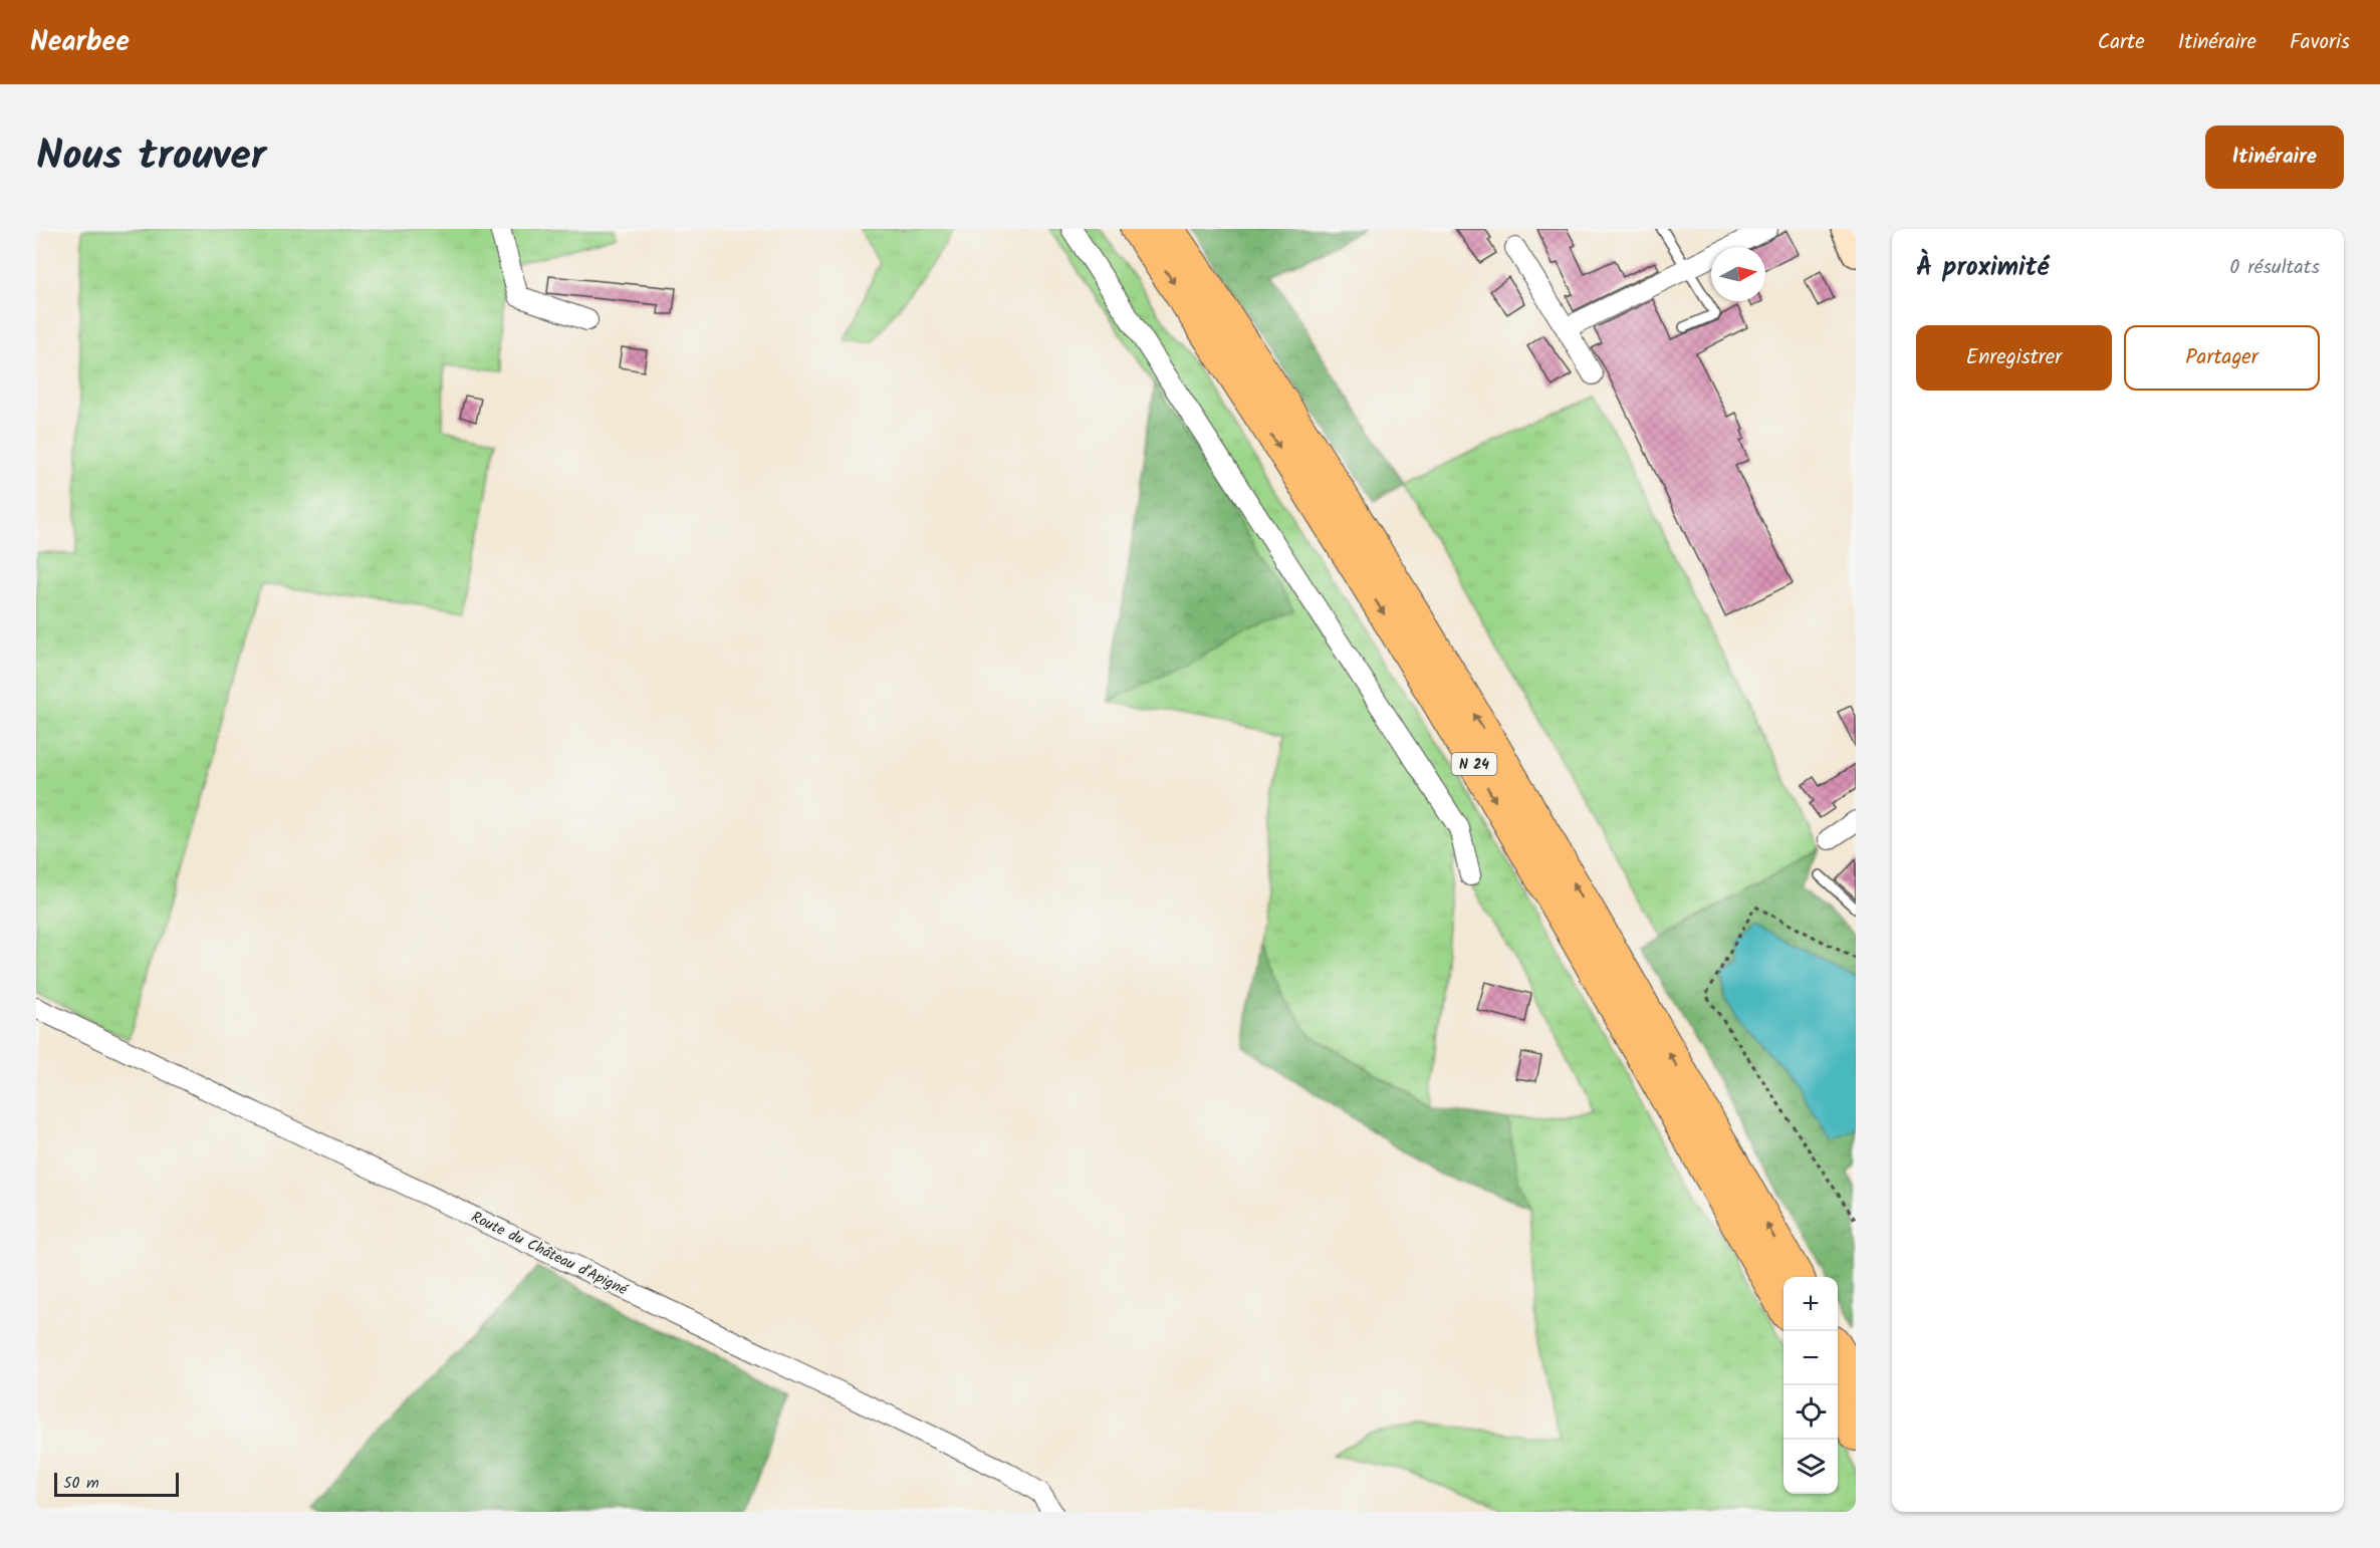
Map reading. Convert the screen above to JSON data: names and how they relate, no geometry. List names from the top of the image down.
{
  "streets": {
    "highway": ["N 24"],
    "street": ["Route du Château d'Apigné"]
  },
  "scale_bar": "50 m",
  "north": "right",
  "page": {
    "header": "Nearbee",
    "nav": ["Carte", "Itinéraire", "Favoris"],
    "title": "Nous trouver",
    "buttons": [
      "Itinéraire",
      ["Enregistrer", "Partager"]
    ],
    "heading": ["À proximité", "0 résultats"],
    "map_buttons": ["+", "−"],
    "scale": "50 m"
  }
}
